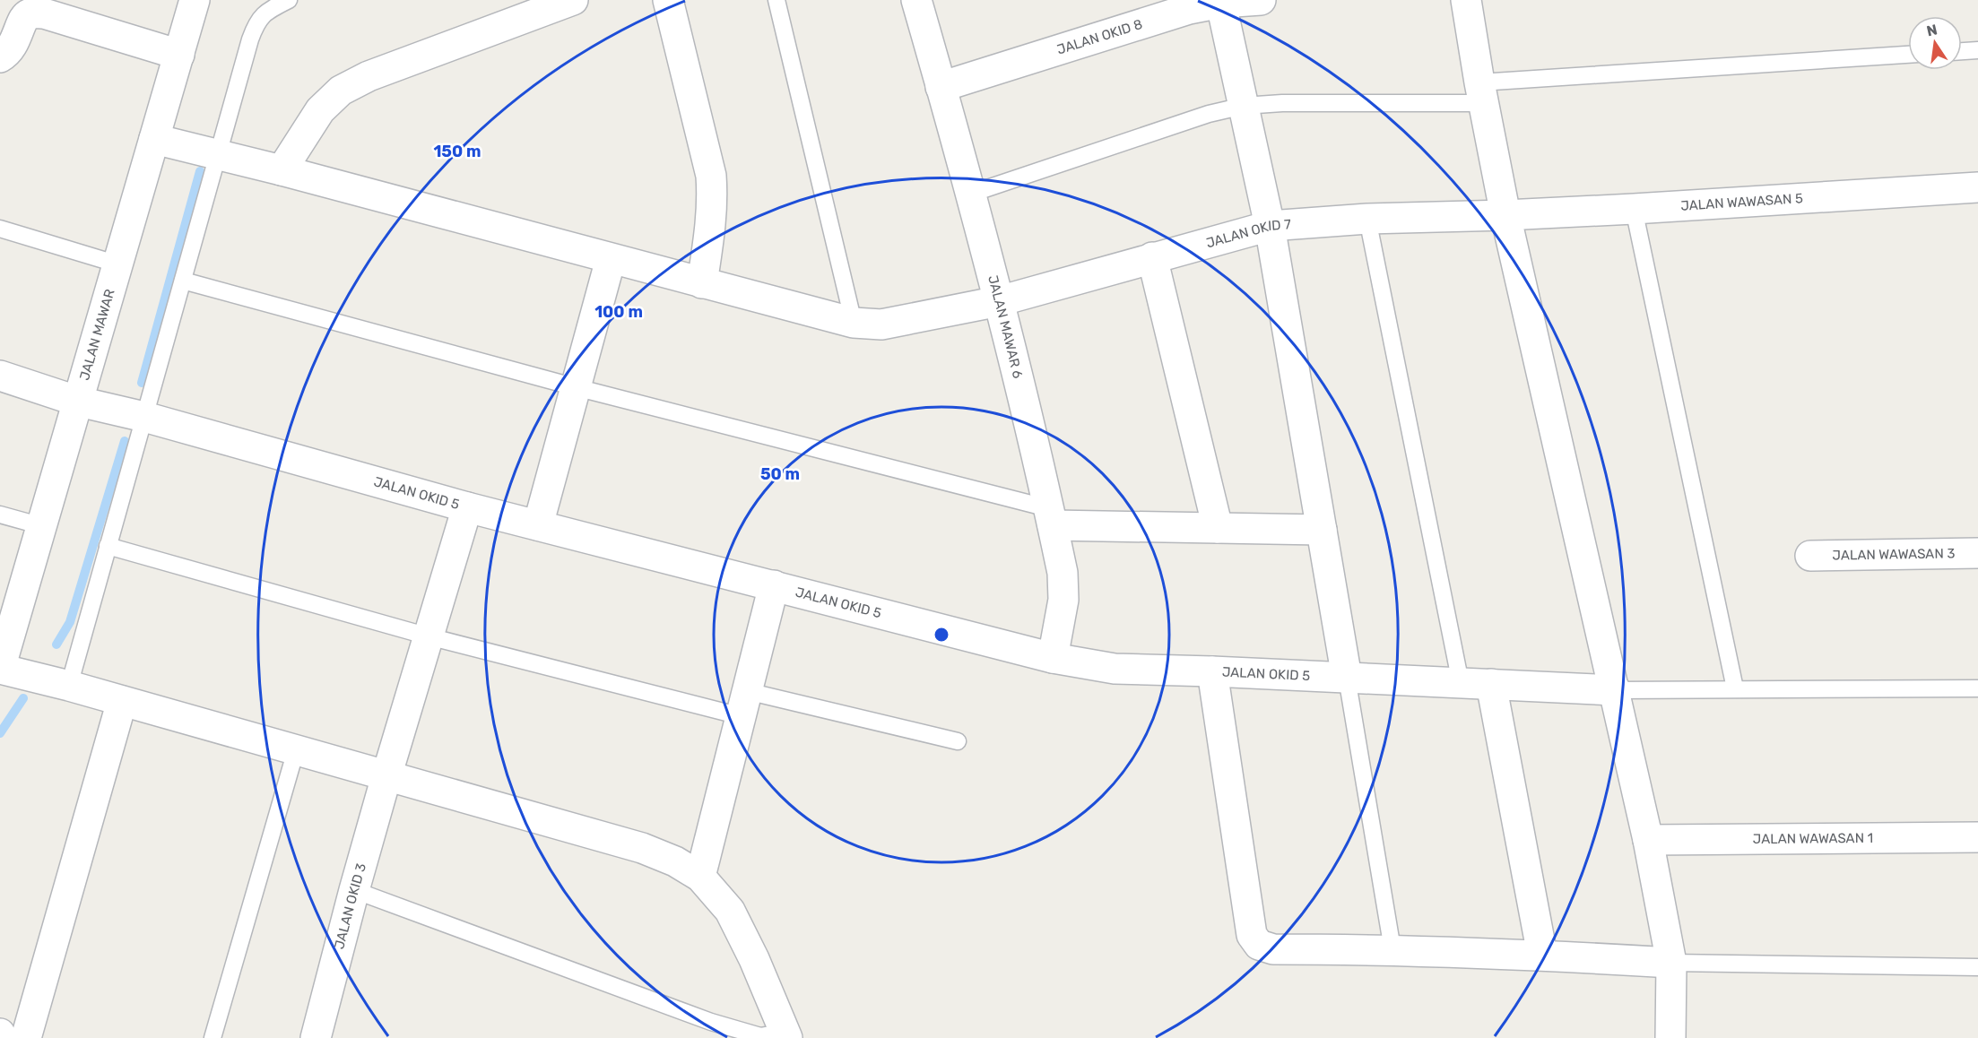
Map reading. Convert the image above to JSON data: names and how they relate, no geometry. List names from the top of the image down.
{
  "streets": {
    "street": [
      "JALAN OKID 8",
      "JALAN WAWASAN 5",
      "JALAN OKID 7",
      "JALAN MAWAR 6",
      "JALAN MAWAR",
      "JALAN OKID 5",
      "JALAN WAWASAN 3",
      "JALAN WAWASAN 1",
      "JALAN OKID 3"
    ]
  },
  "crossings": [
    ["JALAN OKID 8", "JALAN MAWAR 6"],
    ["JALAN WAWASAN 5", "JALAN OKID 7"],
    ["JALAN OKID 7", "JALAN MAWAR 6"],
    ["JALAN OKID 7", "JALAN MAWAR"],
    ["JALAN MAWAR 6", "JALAN OKID 5"],
    ["JALAN MAWAR", "JALAN OKID 5"],
    ["JALAN OKID 5", "JALAN OKID 3"]
  ],
  "north": "top",
  "rings": ["150 m", "100 m", "50 m"]
}
